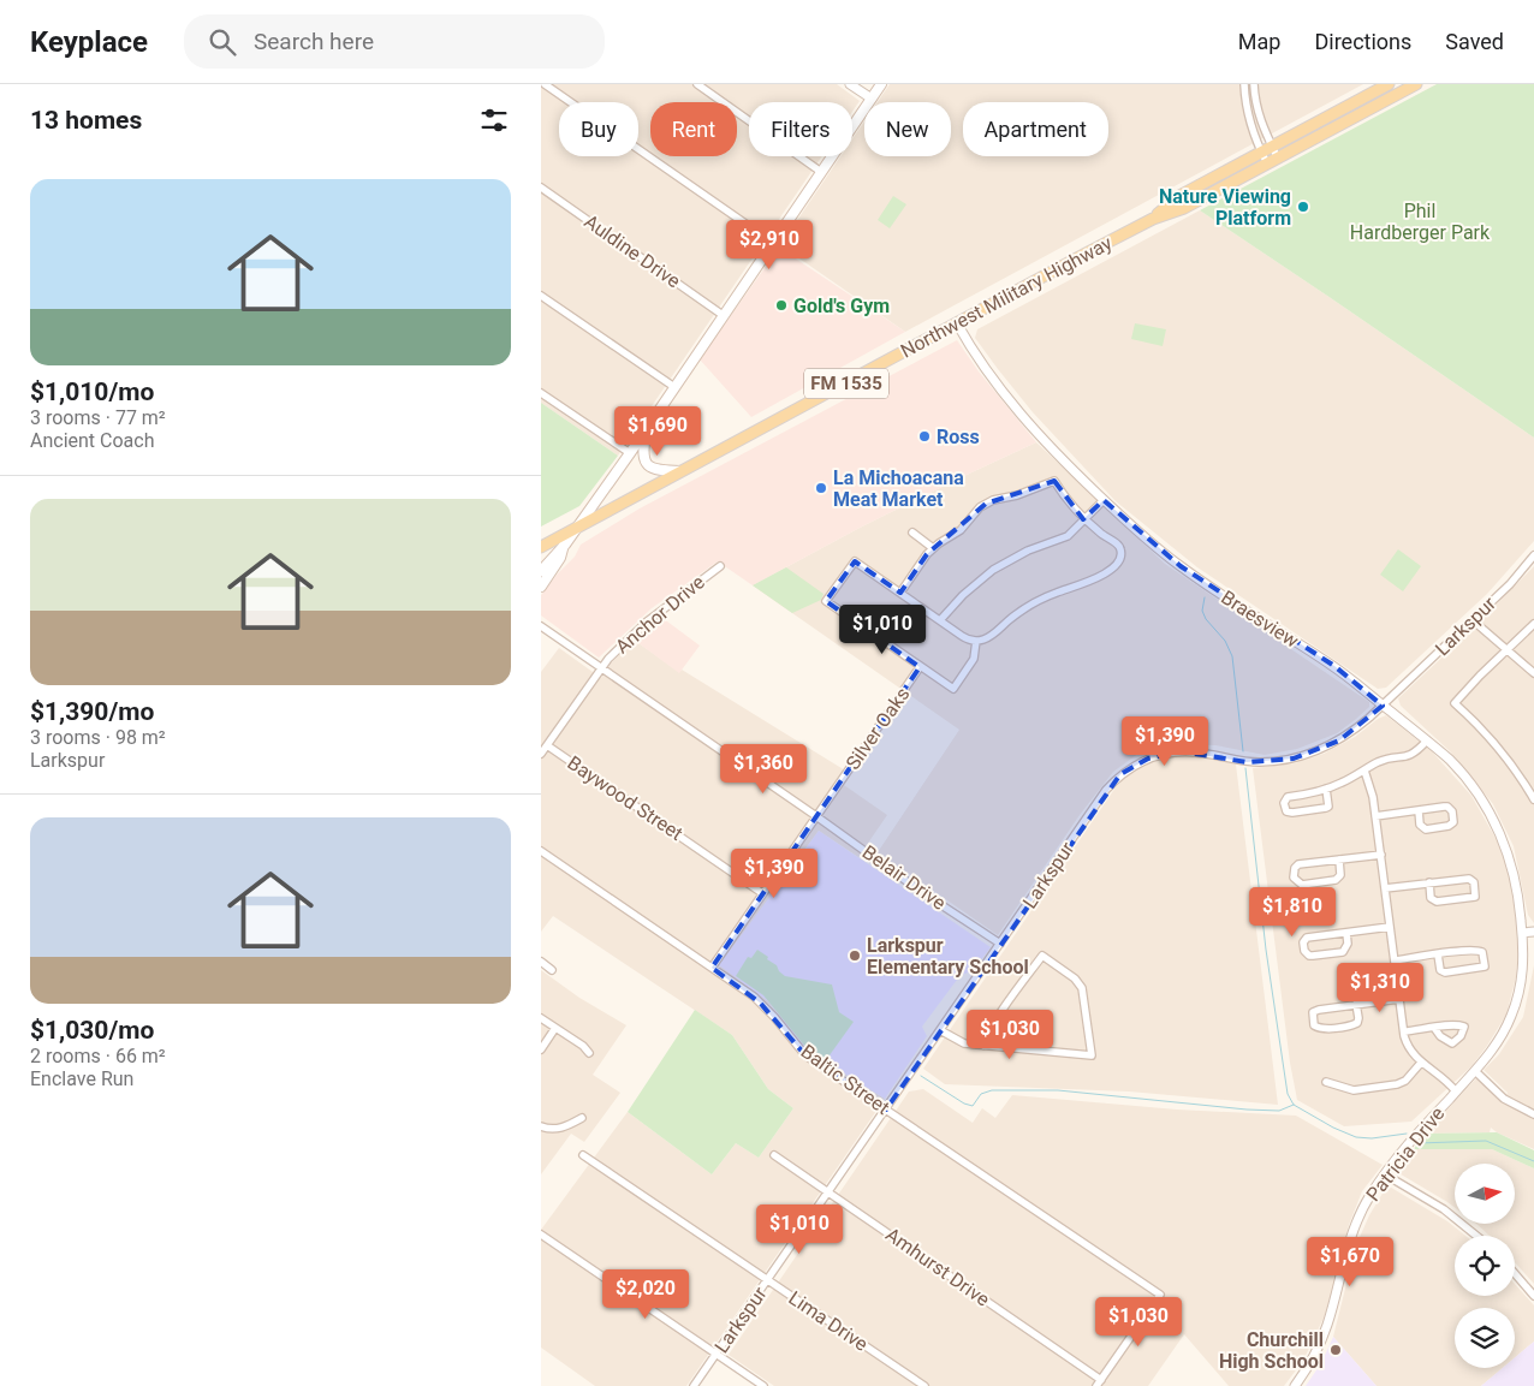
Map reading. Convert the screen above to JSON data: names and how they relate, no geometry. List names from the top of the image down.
{
  "streets": {
    "main road": ["Northwest Military Highway", "FM 1535"],
    "street": [
      "Auldine Drive",
      "Anchor Drive",
      "Braesview",
      "Larkspur",
      "Silver Oaks",
      "Baywood Street",
      "Belair Drive",
      "Baltic Street",
      "Patricia Drive",
      "Amhurst Drive",
      "Lima Drive"
    ]
  },
  "crossings": [
    ["Northwest Military Highway", "Braesview"],
    ["Anchor Drive", "Baywood Street"],
    ["Anchor Drive", "Belair Drive"],
    ["Braesview", "Larkspur"],
    ["Braesview", "Patricia Drive"],
    ["Larkspur", "Belair Drive"],
    ["Larkspur", "Baltic Street"],
    ["Larkspur", "Amhurst Drive"],
    ["Larkspur", "Lima Drive"],
    ["Silver Oaks", "Baywood Street"],
    ["Silver Oaks", "Belair Drive"],
    ["Silver Oaks", "Baltic Street"],
    ["Baltic Street", "Amhurst Drive"]
  ],
  "parks": ["Phil Hardberger Park"],
  "places": [
    "Nature Viewing Platform",
    "Gold's Gym",
    "Ross",
    "La Michoacana Meat Market",
    "Larkspur Elementary School",
    "Churchill High School"
  ],
  "north": "right",
  "page": {
    "header": "Keyplace",
    "search": "Search here",
    "nav": ["Map", "Directions", "Saved"],
    "heading": "13 homes",
    "chip": [
      "Buy",
      "Rent",
      "Filters",
      "New",
      "Apartment"
    ],
    "list": [
      {
        "name": "$1,010/mo",
        "note": "3 rooms · 77 m² · Ancient Coach"
      },
      {
        "name": "$1,390/mo",
        "note": "3 rooms · 98 m² · Larkspur"
      },
      {
        "name": "$1,030/mo",
        "note": "2 rooms · 66 m² · Enclave Run"
      }
    ],
    "price": [
      "$2,910",
      "$1,690",
      "$1,010",
      "$1,390",
      "$1,360",
      "$1,390",
      "$1,810",
      "$1,310",
      "$1,030",
      "$1,010",
      "$1,670",
      "$2,020",
      "$1,030"
    ]
  }
}
